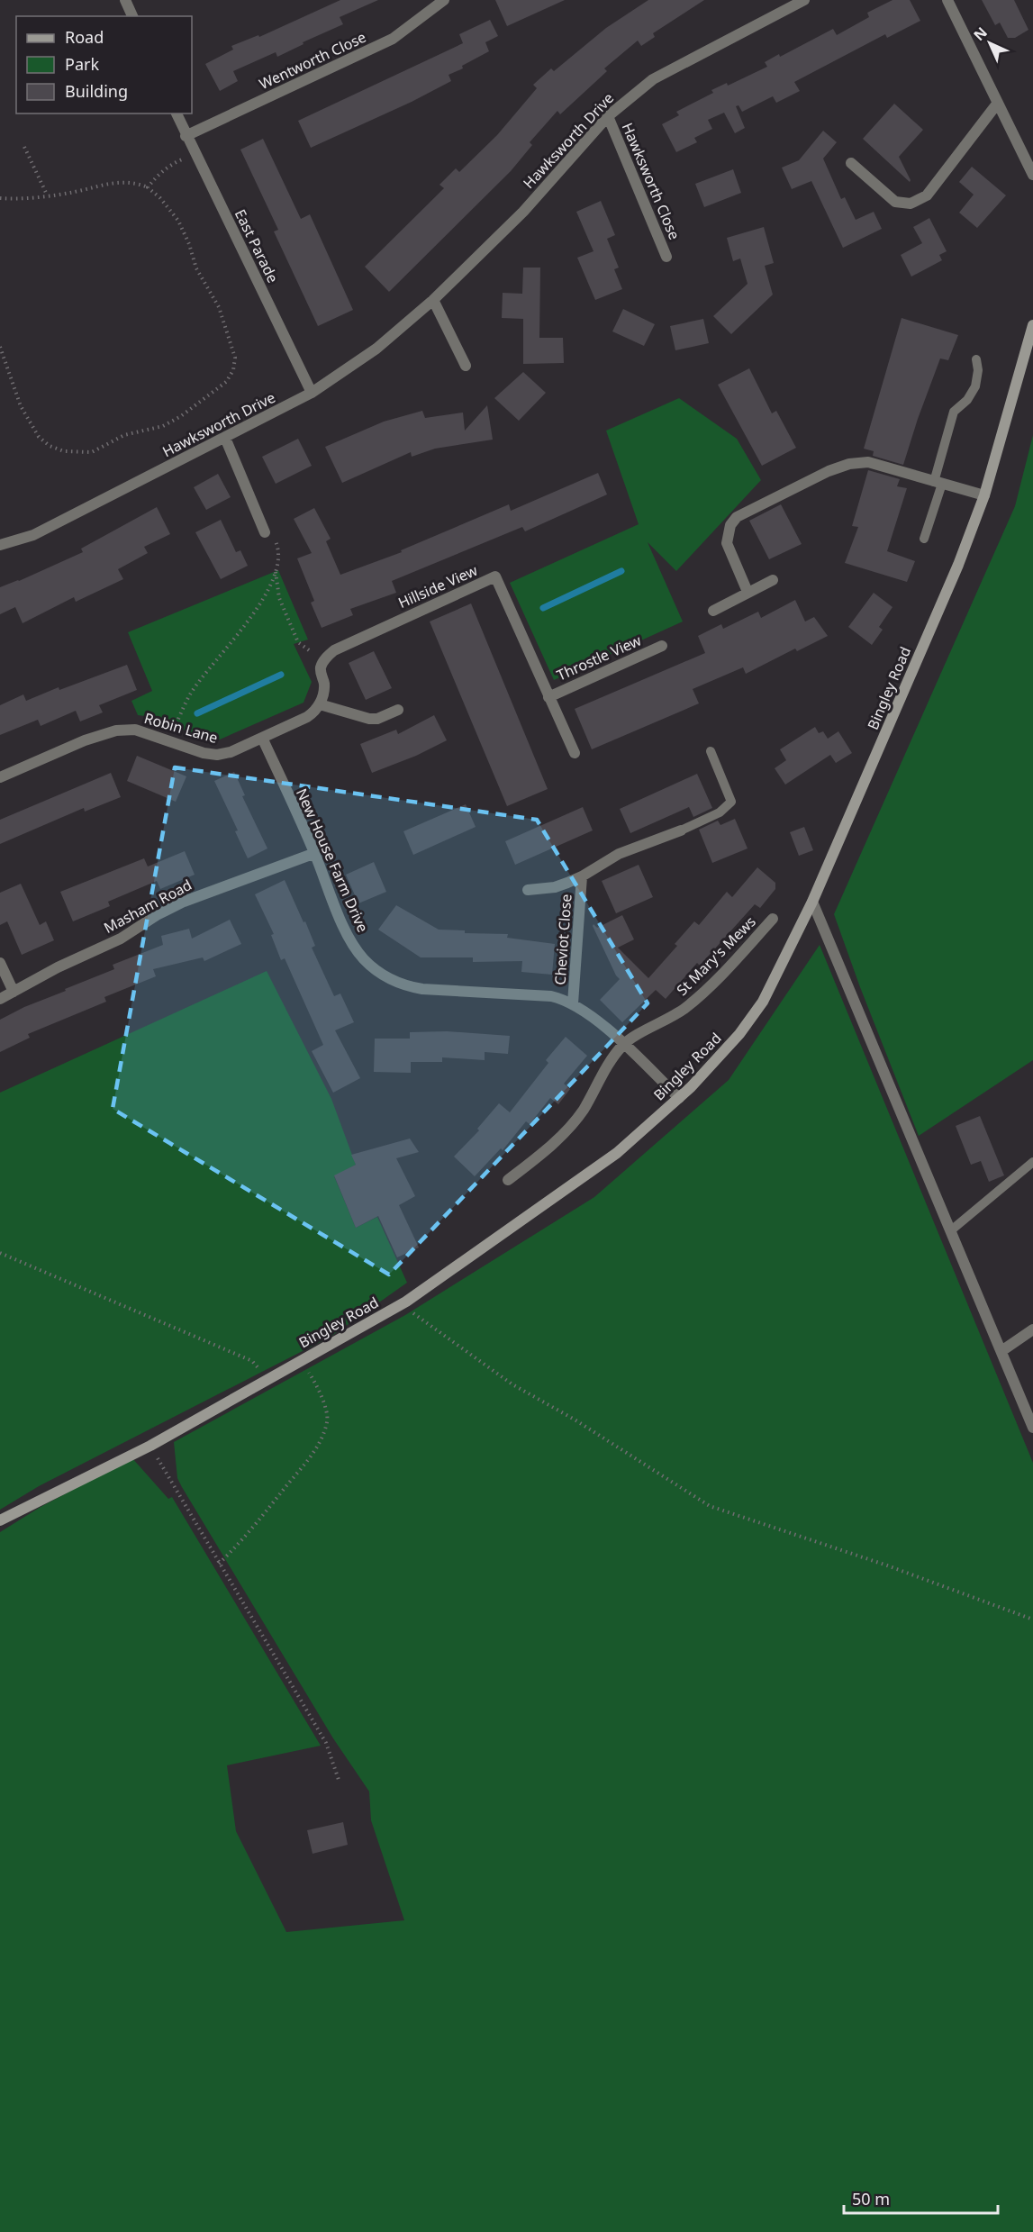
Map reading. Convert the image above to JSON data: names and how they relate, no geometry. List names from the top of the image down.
{
  "streets": {
    "street": [
      "Wentworth Close",
      "Hawksworth Drive",
      "Hawksworth Close",
      "East Parade",
      "Hillside View",
      "Throstle View",
      "Bingley Road",
      "Robin Lane",
      "New House Farm Drive",
      "Masham Road",
      "Cheviot Close",
      "St Mary's Mews"
    ]
  },
  "crossings": [
    ["Wentworth Close", "East Parade"],
    ["Hawksworth Drive", "Hawksworth Close"],
    ["Hawksworth Drive", "East Parade"],
    ["Hillside View", "Throstle View"],
    ["Bingley Road", "New House Farm Drive"],
    ["Robin Lane", "New House Farm Drive"],
    ["New House Farm Drive", "Masham Road"],
    ["New House Farm Drive", "Cheviot Close"],
    ["New House Farm Drive", "St Mary's Mews"]
  ],
  "legend": ["Road", "Park", "Building"],
  "scale_bar": "50 m",
  "north": "top left"
}
